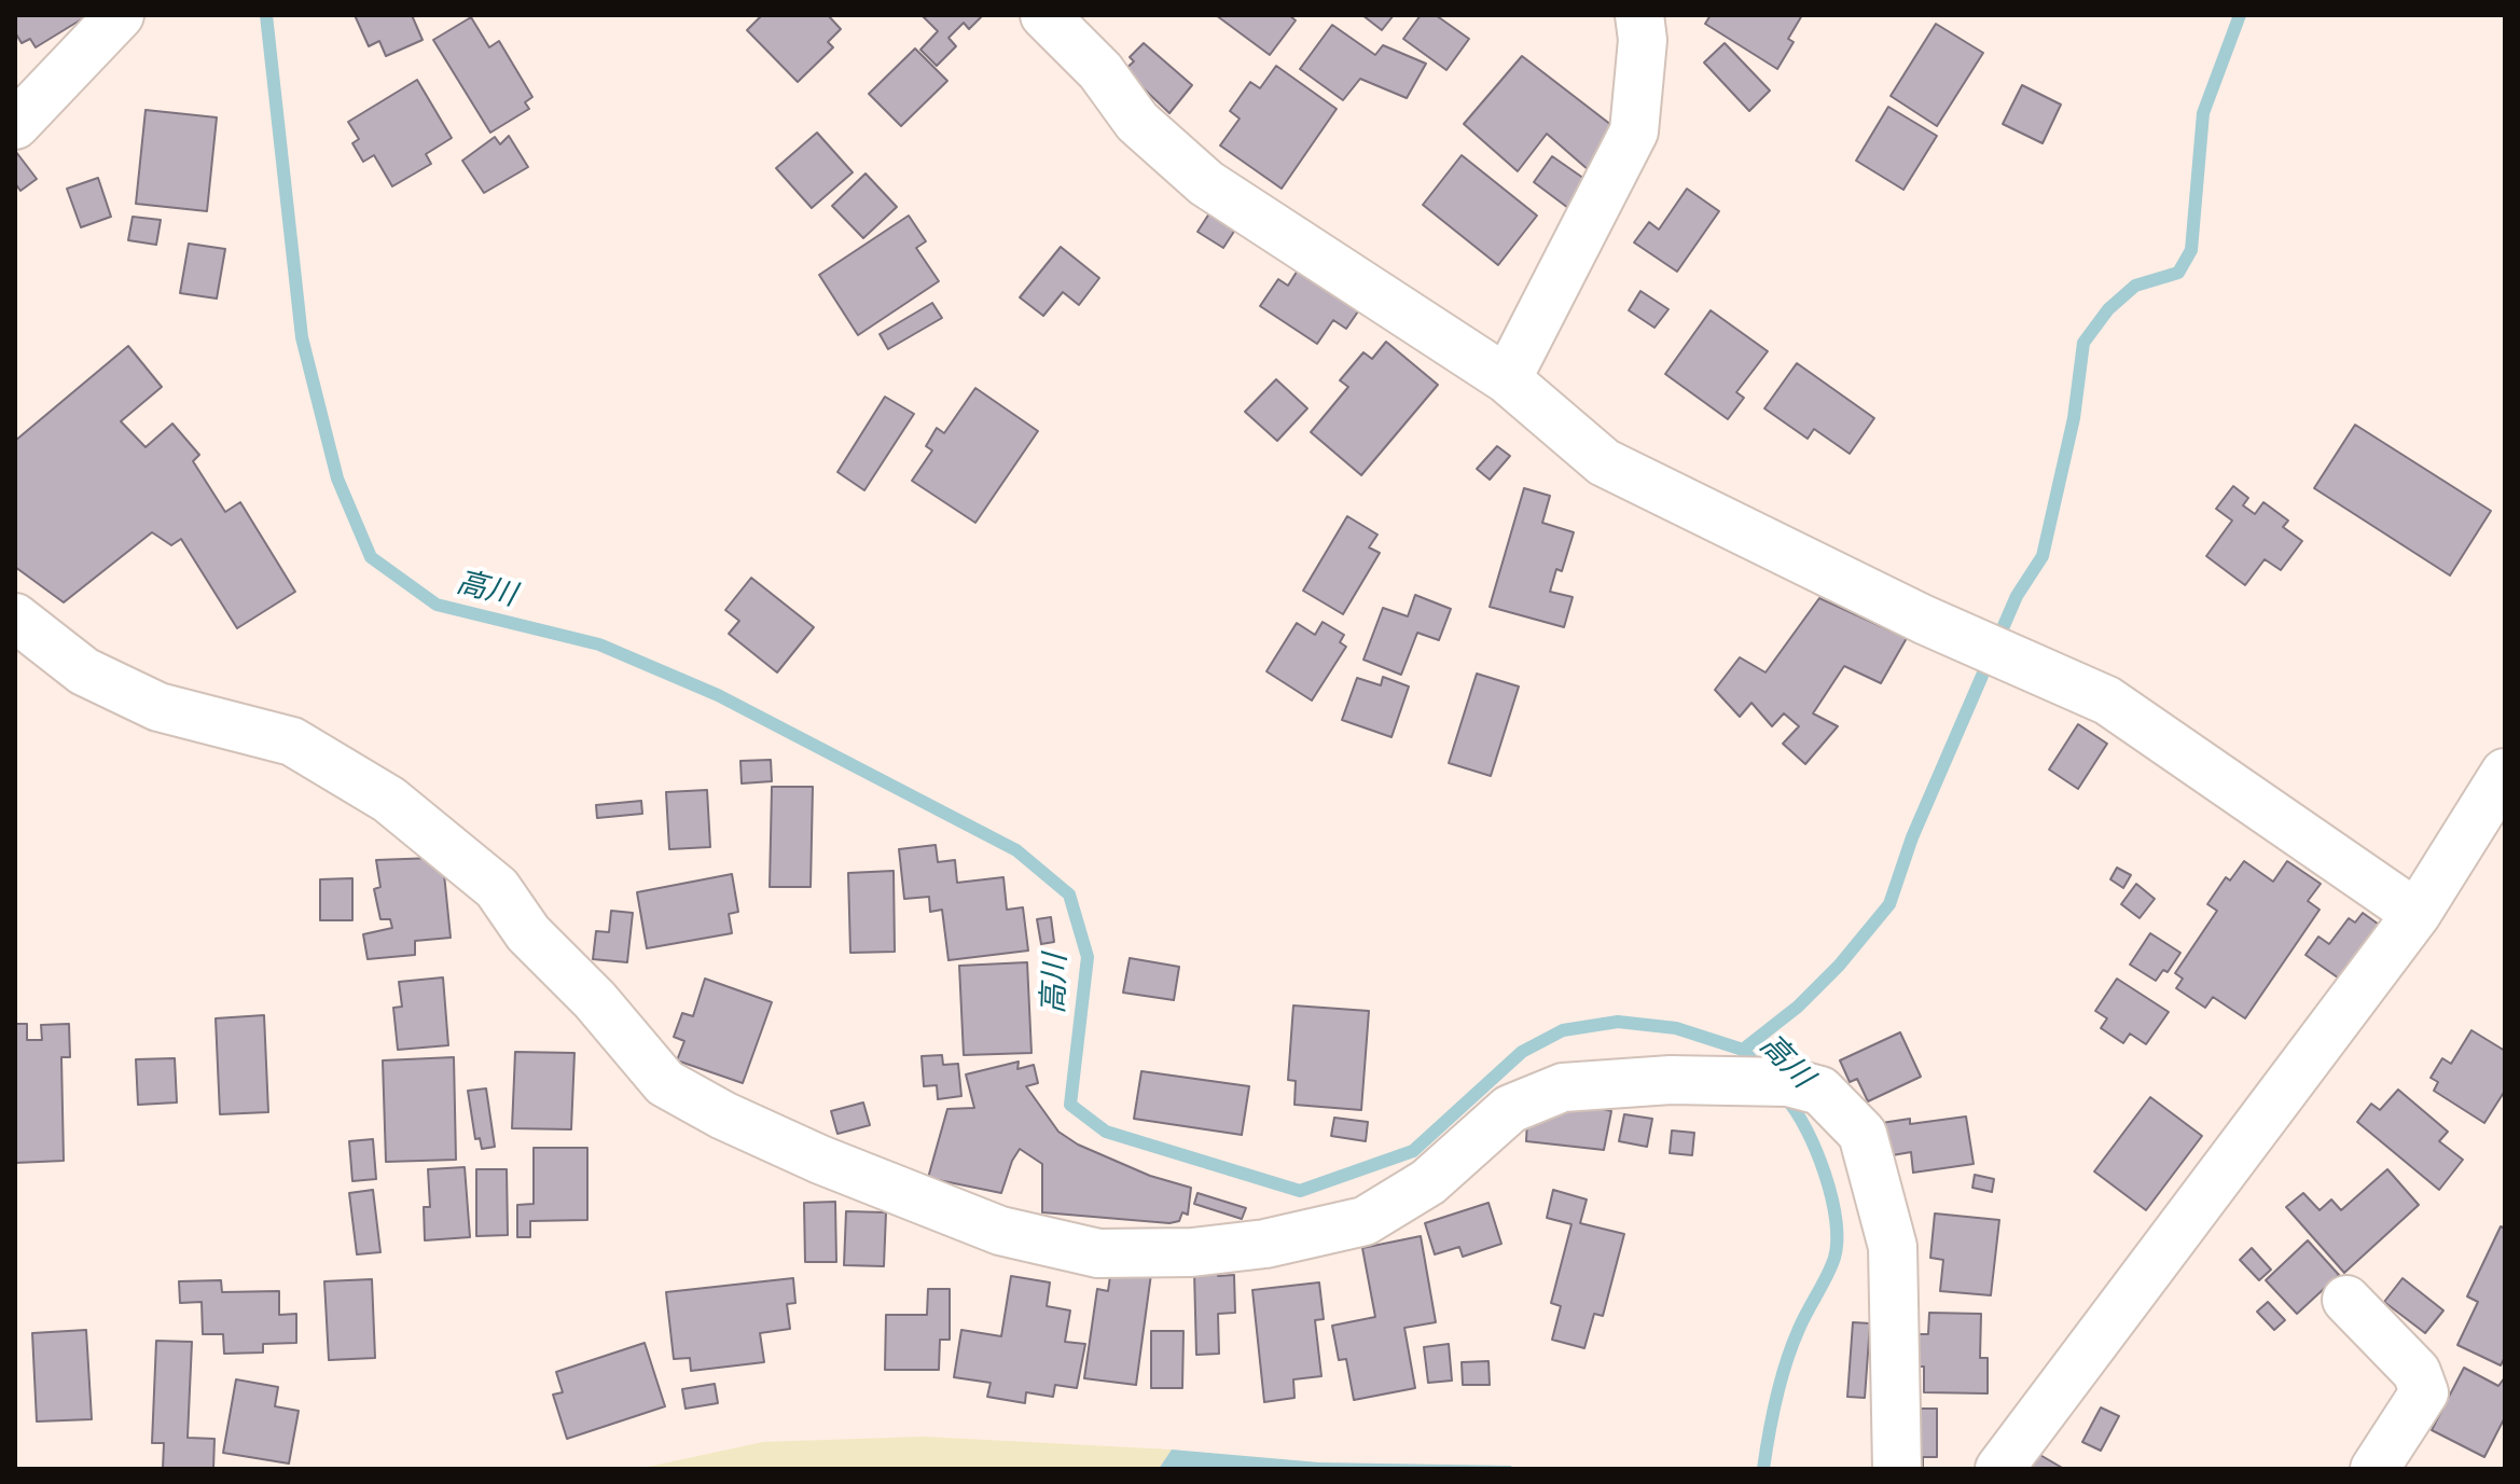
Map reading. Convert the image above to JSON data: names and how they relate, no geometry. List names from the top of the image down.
{
  "water": ["高川"]
}
